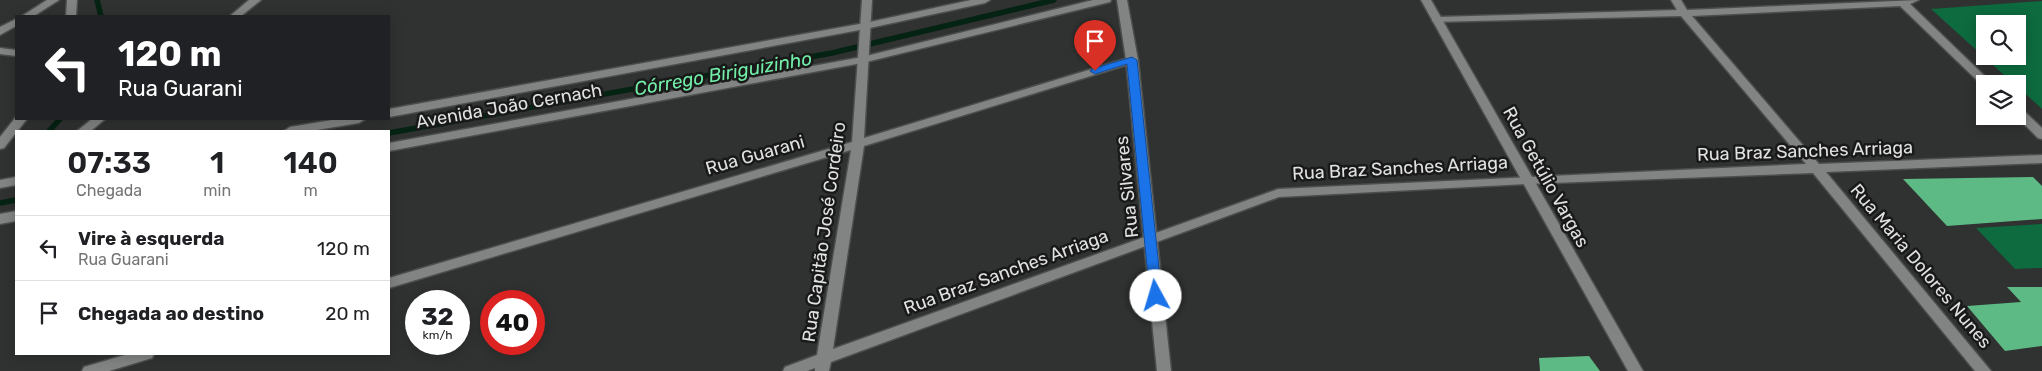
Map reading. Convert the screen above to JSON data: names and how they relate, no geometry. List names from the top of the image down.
{
  "streets": {
    "street": [
      "Avenida João Cernach",
      "Rua Braz Sanches Arriaga",
      "Rua Guarani",
      "Rua Getúlio Vargas",
      "Rua Silvares",
      "Rua Capitão José Cordeiro",
      "Rua Maria Dolores Nunes"
    ]
  },
  "crossings": [
    ["Avenida João Cernach", "Rua Capitão José Cordeiro"],
    ["Rua Braz Sanches Arriaga", "Rua Getúlio Vargas"],
    ["Rua Braz Sanches Arriaga", "Rua Silvares"],
    ["Rua Braz Sanches Arriaga", "Rua Capitão José Cordeiro"],
    ["Rua Braz Sanches Arriaga", "Rua Maria Dolores Nunes"],
    ["Rua Guarani", "Rua Silvares"],
    ["Rua Guarani", "Rua Capitão José Cordeiro"]
  ],
  "water": ["Córrego Biriguizinho"],
  "page": {
    "turn": ["120 m", "Rua Guarani"],
    "eta": [
      "07:33",
      "Chegada",
      "1",
      "min",
      "140",
      "m"
    ],
    "list": [
      {
        "name": "Vire à esquerda",
        "note": "Rua Guarani",
        "value": "120 m"
      },
      {
        "name": "Chegada ao destino",
        "value": "20 m"
      }
    ],
    "speed": "32 km/h",
    "limit": "40"
  }
}
